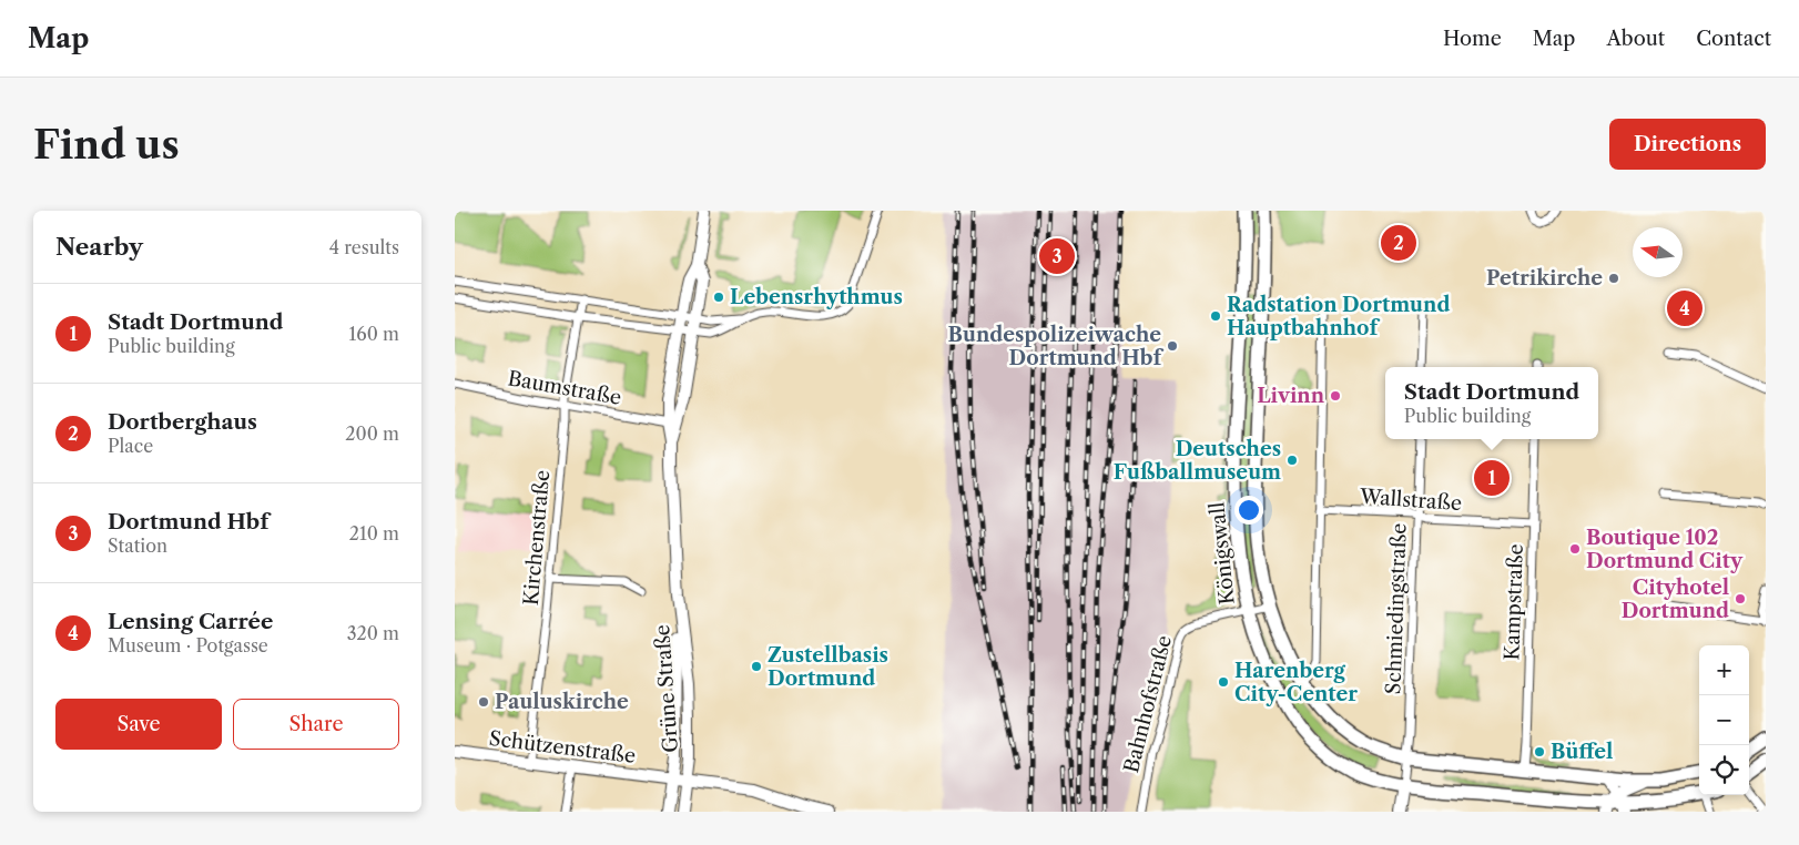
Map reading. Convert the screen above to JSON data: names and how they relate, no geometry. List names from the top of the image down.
{
  "streets": {
    "main road": ["Königswall", "Grüne Straße", "Schützenstraße"],
    "street": [
      "Baumstraße",
      "Wallstraße",
      "Kirchenstraße",
      "Kampstraße",
      "Schmiedingstraße",
      "Bahnhofstraße"
    ]
  },
  "crossings": [
    ["Baumstraße", "Kirchenstraße"],
    ["Baumstraße", "Grüne Straße"],
    ["Wallstraße", "Kampstraße"],
    ["Wallstraße", "Schmiedingstraße"],
    ["Kirchenstraße", "Schützenstraße"],
    ["Königswall", "Kampstraße"],
    ["Königswall", "Schmiedingstraße"],
    ["Königswall", "Bahnhofstraße"],
    ["Grüne Straße", "Schützenstraße"]
  ],
  "places": [
    "Petrikirche",
    "Lebensrhythmus",
    "Radstation Dortmund Hauptbahnhof",
    "Bundespolizeiwache Dortmund Hbf",
    "Livinn",
    "Deutsches Fußballmuseum",
    "Boutique 102 Dortmund City",
    "Cityhotel Dortmund",
    "Zustellbasis Dortmund",
    "Harenberg City-Center",
    "Pauluskirche",
    "Büffel"
  ],
  "north": "left",
  "page": {
    "header": "Map",
    "nav": [
      "Home",
      "Map",
      "About",
      "Contact"
    ],
    "buttons": [
      "Directions",
      ["Save", "Share"]
    ],
    "title": "Find us",
    "heading": ["Nearby", "4 results"],
    "pins": [
      "2",
      "3",
      "4",
      "1"
    ],
    "list": [
      {
        "mark": "1",
        "name": "Stadt Dortmund",
        "note": "Public building",
        "value": "160 m"
      },
      {
        "mark": "2",
        "name": "Dortberghaus",
        "note": "Place",
        "value": "200 m"
      },
      {
        "mark": "3",
        "name": "Dortmund Hbf",
        "note": "Station",
        "value": "210 m"
      },
      {
        "mark": "4",
        "name": "Lensing Carrée",
        "note": "Museum · Potgasse",
        "value": "320 m"
      }
    ],
    "popup": ["Stadt Dortmund", "Public building"],
    "map_buttons": ["+", "−"]
  }
}
